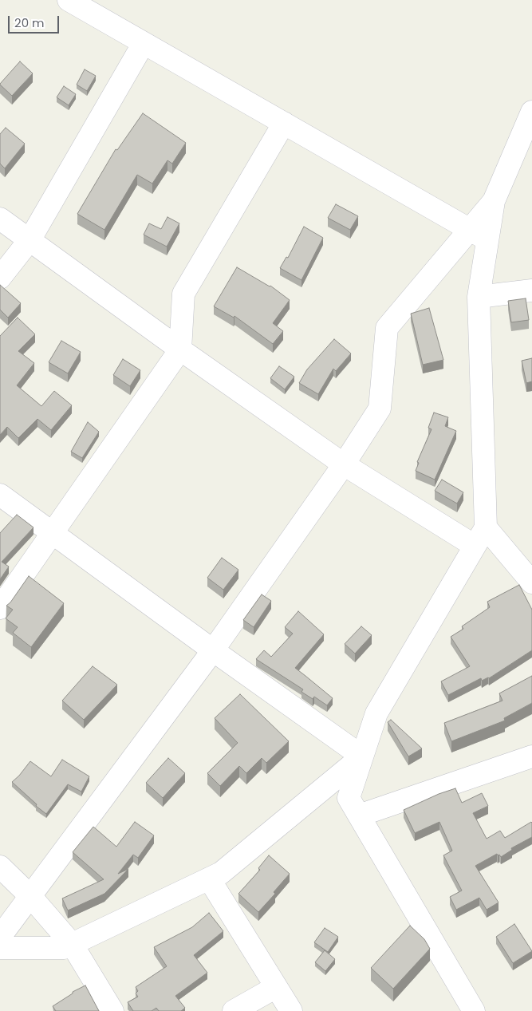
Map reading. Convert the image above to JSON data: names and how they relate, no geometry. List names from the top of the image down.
{
  "scale_bar": "20 m"
}
